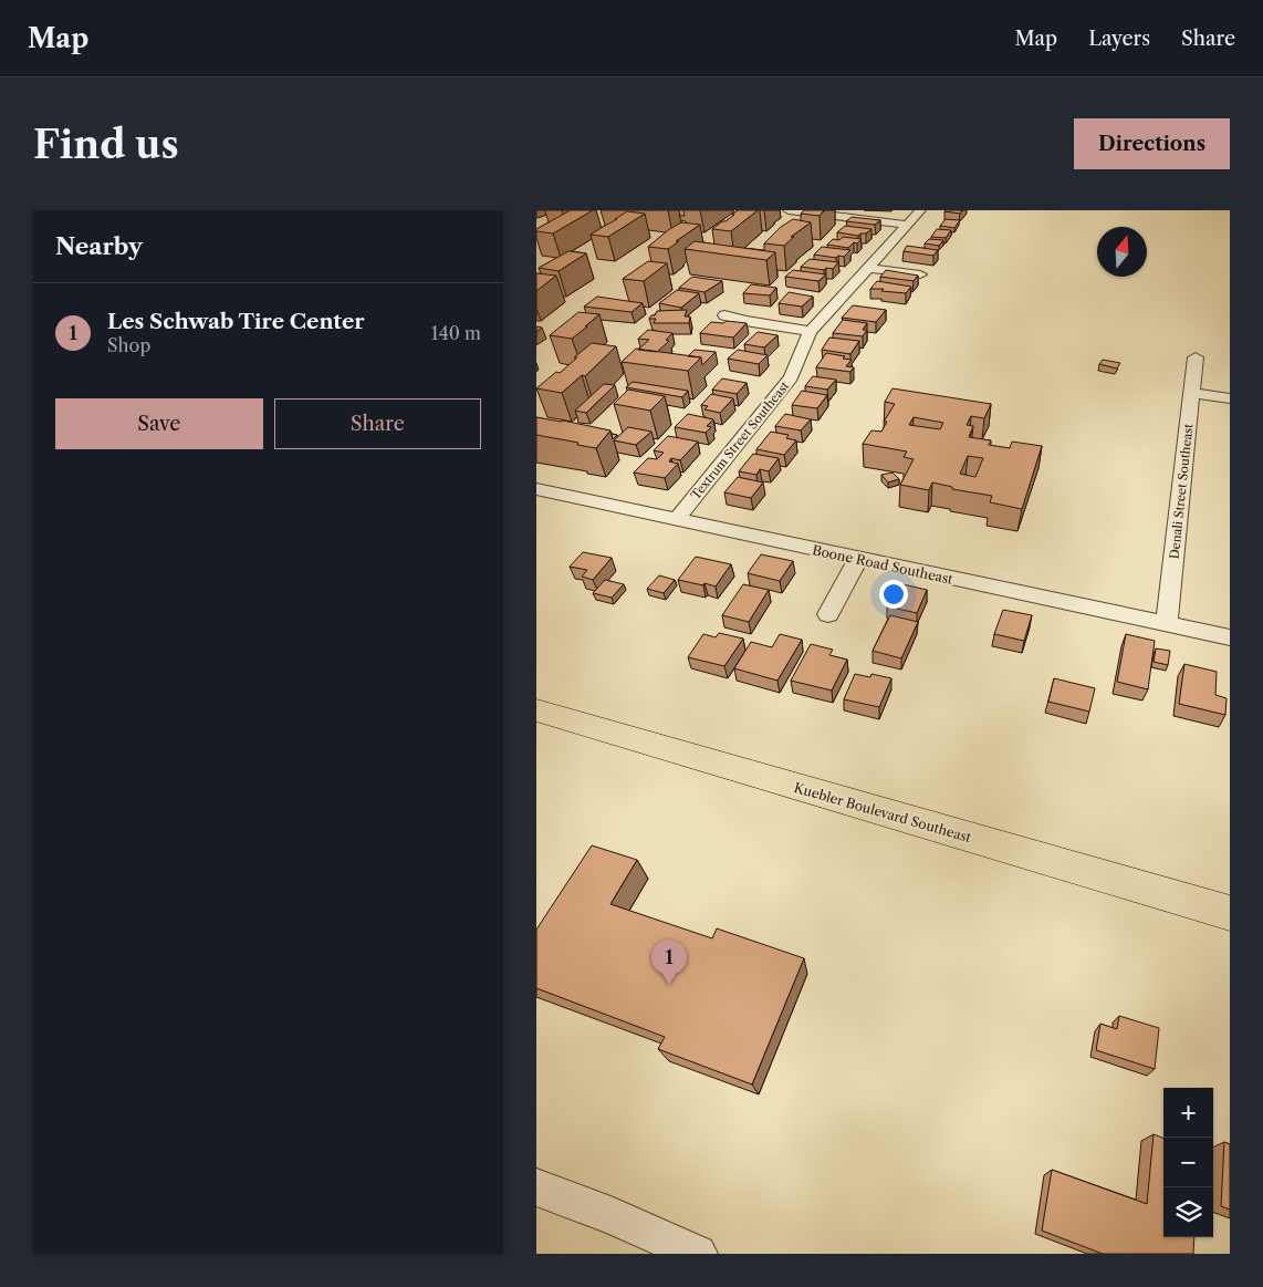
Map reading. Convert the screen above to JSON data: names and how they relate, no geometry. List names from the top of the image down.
{
  "streets": {
    "main road": ["Kuebler Boulevard Southeast"],
    "street": ["Textrum Street Southeast", "Denali Street Southeast", "Boone Road Southeast"]
  },
  "crossings": [
    ["Textrum Street Southeast", "Boone Road Southeast"],
    ["Denali Street Southeast", "Boone Road Southeast"]
  ],
  "north": "top",
  "page": {
    "header": "Map",
    "nav": ["Map", "Layers", "Share"],
    "buttons": [
      "Directions",
      ["Save", "Share"]
    ],
    "title": "Find us",
    "heading": "Nearby",
    "list": [
      {
        "mark": "1",
        "name": "Les Schwab Tire Center",
        "note": "Shop",
        "value": "140 m"
      }
    ],
    "pins": "1",
    "map_buttons": ["+", "−"]
  }
}
